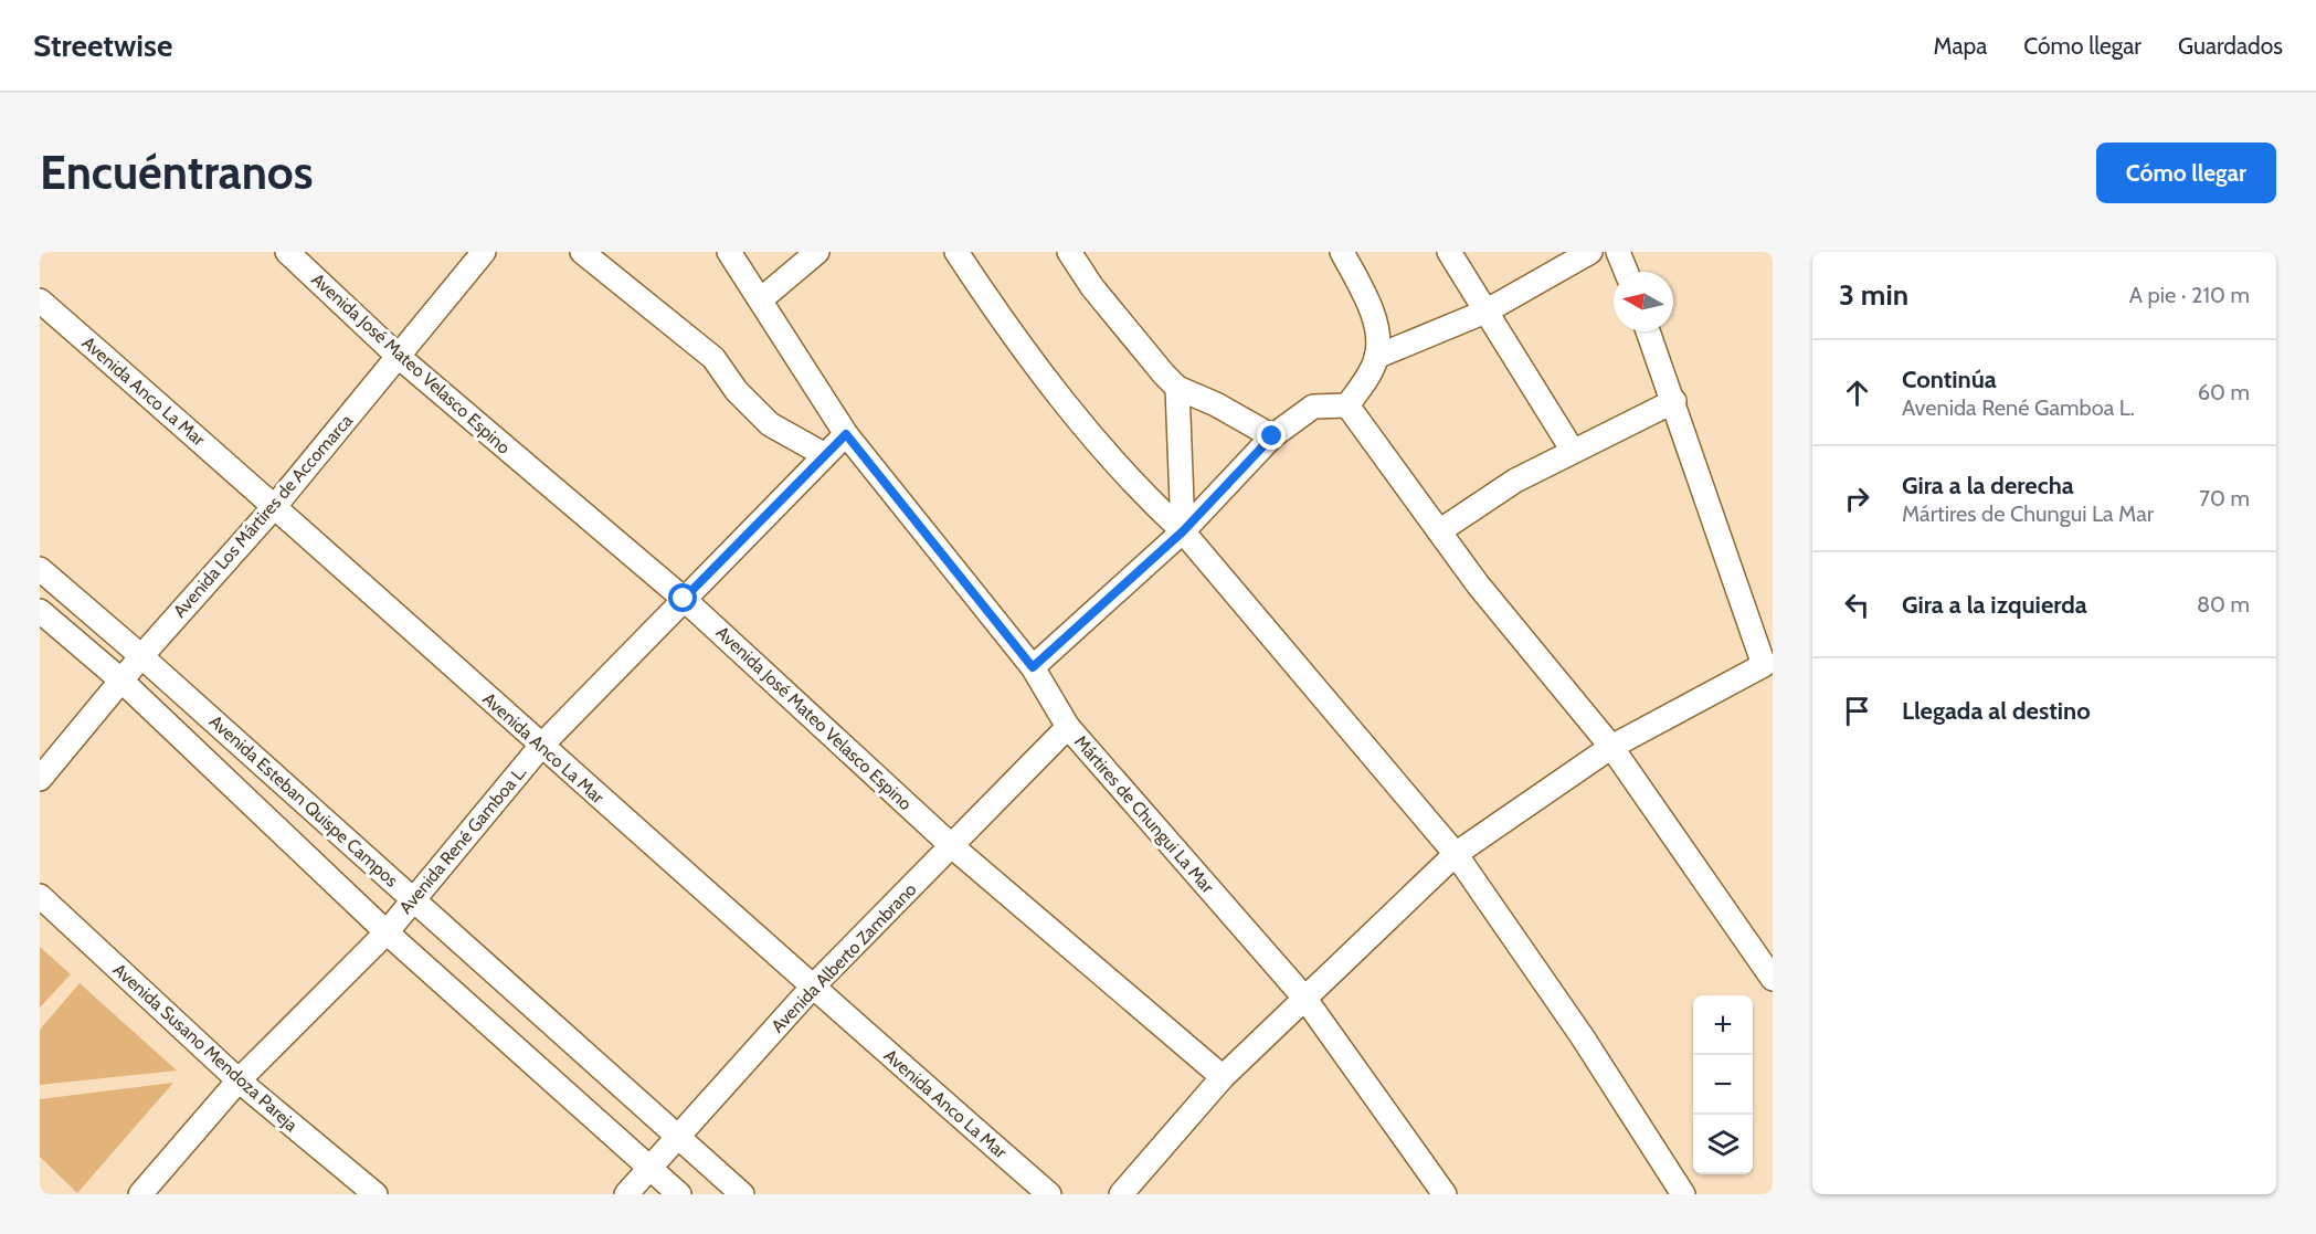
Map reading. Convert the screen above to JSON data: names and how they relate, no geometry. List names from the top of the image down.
{
  "streets": {
    "street": [
      "Avenida José Mateo Velasco Espino",
      "Avenida Anco La Mar",
      "Avenida Los Mártires de Accomarca",
      "Avenida Esteban Quispe Campos",
      "Mártires de Chungui La Mar",
      "Avenida René Gamboa L.",
      "Avenida Alberto Zambrano",
      "Avenida Susano Mendoza Pareja"
    ]
  },
  "crossings": [
    ["Avenida José Mateo Velasco Espino", "Avenida Los Mártires de Accomarca"],
    ["Avenida José Mateo Velasco Espino", "Avenida René Gamboa L."],
    ["Avenida José Mateo Velasco Espino", "Avenida Alberto Zambrano"],
    ["Avenida Anco La Mar", "Avenida Los Mártires de Accomarca"],
    ["Avenida Anco La Mar", "Avenida René Gamboa L."],
    ["Avenida Anco La Mar", "Avenida Alberto Zambrano"],
    ["Avenida Los Mártires de Accomarca", "Avenida Esteban Quispe Campos"],
    ["Avenida Esteban Quispe Campos", "Avenida René Gamboa L."],
    ["Avenida Esteban Quispe Campos", "Avenida Alberto Zambrano"],
    ["Mártires de Chungui La Mar", "Avenida René Gamboa L."],
    ["Mártires de Chungui La Mar", "Avenida Alberto Zambrano"],
    ["Avenida René Gamboa L.", "Avenida Susano Mendoza Pareja"]
  ],
  "north": "left",
  "page": {
    "header": "Streetwise",
    "nav": ["Mapa", "Cómo llegar", "Guardados"],
    "buttons": "Cómo llegar",
    "title": "Encuéntranos",
    "heading": ["3 min", "A pie · 210 m"],
    "list": [
      ["Continúa", "Avenida René Gamboa L.", "60 m"],
      ["Gira a la derecha", "Mártires de Chungui La Mar", "70 m"],
      ["Gira a la izquierda", "80 m"],
      "Llegada al destino"
    ],
    "map_buttons": ["+", "−"]
  }
}
